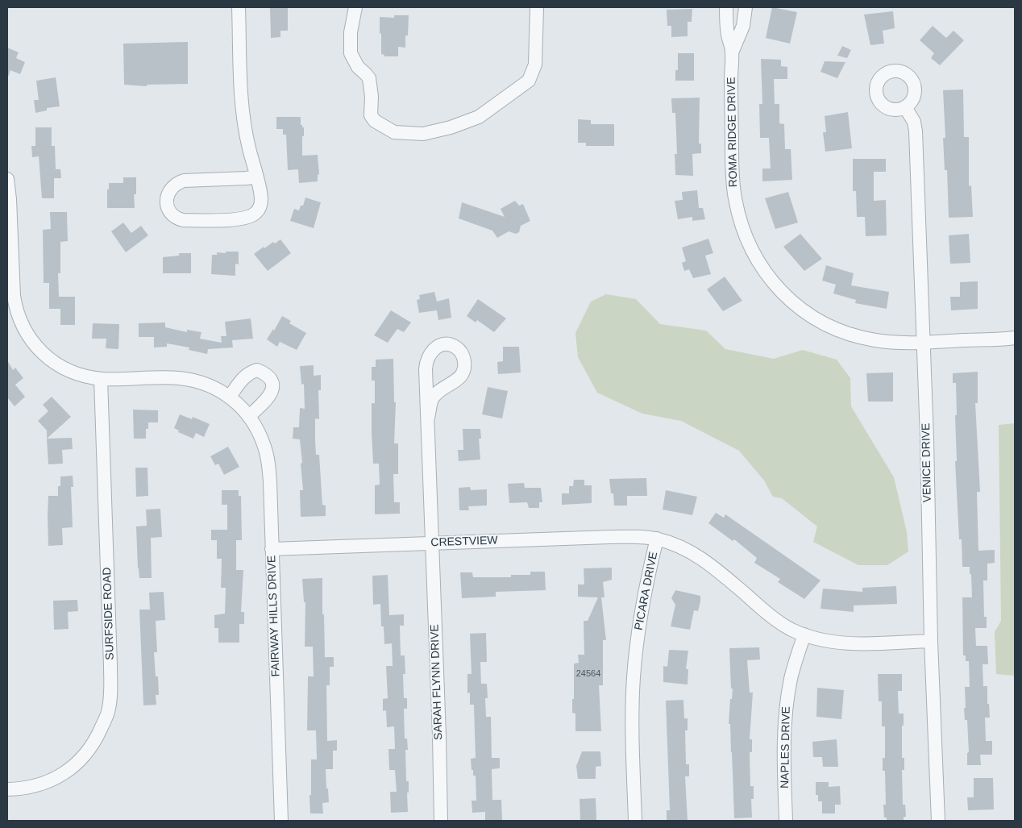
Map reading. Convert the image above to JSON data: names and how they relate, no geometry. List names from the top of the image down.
{
  "streets": {
    "street": [
      "ROMA RIDGE DRIVE",
      "VENICE DRIVE",
      "CRESTVIEW",
      "PICARA DRIVE",
      "SURFSIDE ROAD",
      "FAIRWAY HILLS DRIVE",
      "SARAH FLYNN DRIVE",
      "NAPLES DRIVE"
    ]
  },
  "crossings": [
    ["ROMA RIDGE DRIVE", "VENICE DRIVE"],
    ["CRESTVIEW", "PICARA DRIVE"],
    ["CRESTVIEW", "FAIRWAY HILLS DRIVE"],
    ["CRESTVIEW", "SARAH FLYNN DRIVE"],
    ["PICARA DRIVE", "NAPLES DRIVE"],
    ["SURFSIDE ROAD", "FAIRWAY HILLS DRIVE"]
  ],
  "house_numbers": ["24564"]
}
